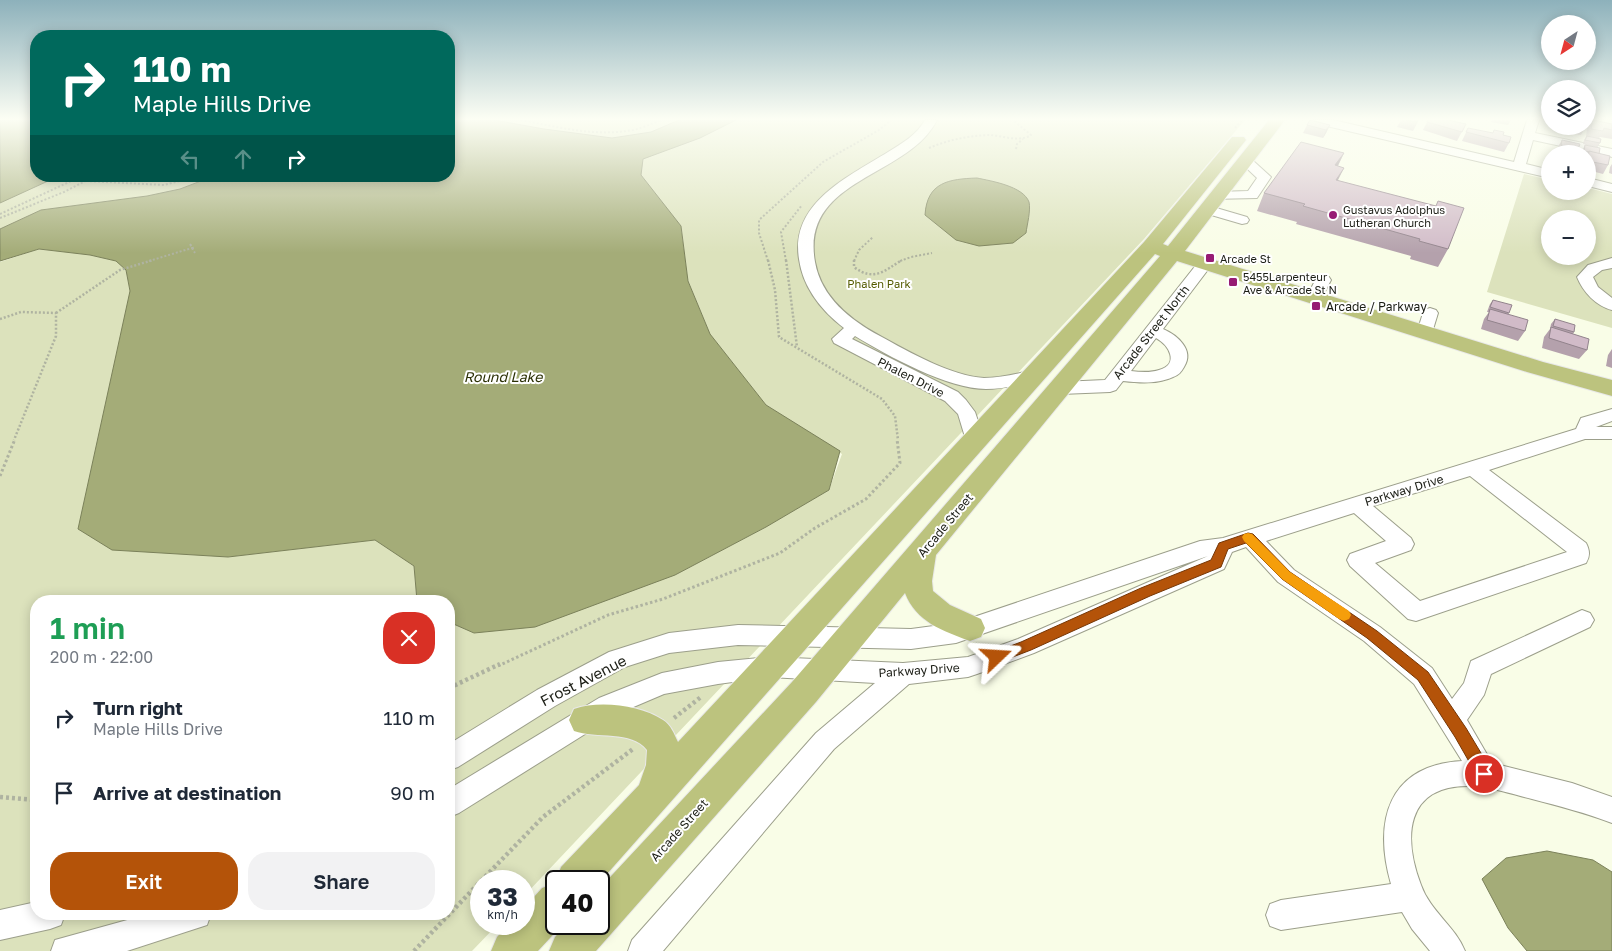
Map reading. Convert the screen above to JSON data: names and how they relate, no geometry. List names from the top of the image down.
{
  "streets": {
    "main road": ["Arcade Street"],
    "street": [
      "Arcade Street North",
      "Phalen Drive",
      "Parkway Drive",
      "Frost Avenue"
    ]
  },
  "crossings": [
    ["Arcade Street North", "Arcade Street"],
    ["Phalen Drive", "Arcade Street"],
    ["Parkway Drive", "Arcade Street"],
    ["Parkway Drive", "Frost Avenue"],
    ["Arcade Street", "Frost Avenue"]
  ],
  "water": ["Round Lake"],
  "parks": ["Phalen Park"],
  "places": {
    "other": ["Gustavus Adolphus Lutheran Church"],
    "transit": ["Arcade St", "5455Larpenteur Ave & Arcade St N", "Arcade / Parkway"]
  },
  "north": "bottom left",
  "page": {
    "map_buttons": ["+", "−"],
    "turn": ["110 m", "Maple Hills Drive"],
    "heading": ["1 min", "200 m · 22:00"],
    "list": [
      {
        "name": "Turn right",
        "note": "Maple Hills Drive",
        "value": "110 m"
      },
      {
        "name": "Arrive at destination",
        "value": "90 m"
      }
    ],
    "buttons": ["Exit", "Share"],
    "speed": "33 km/h",
    "limit": "40"
  }
}
